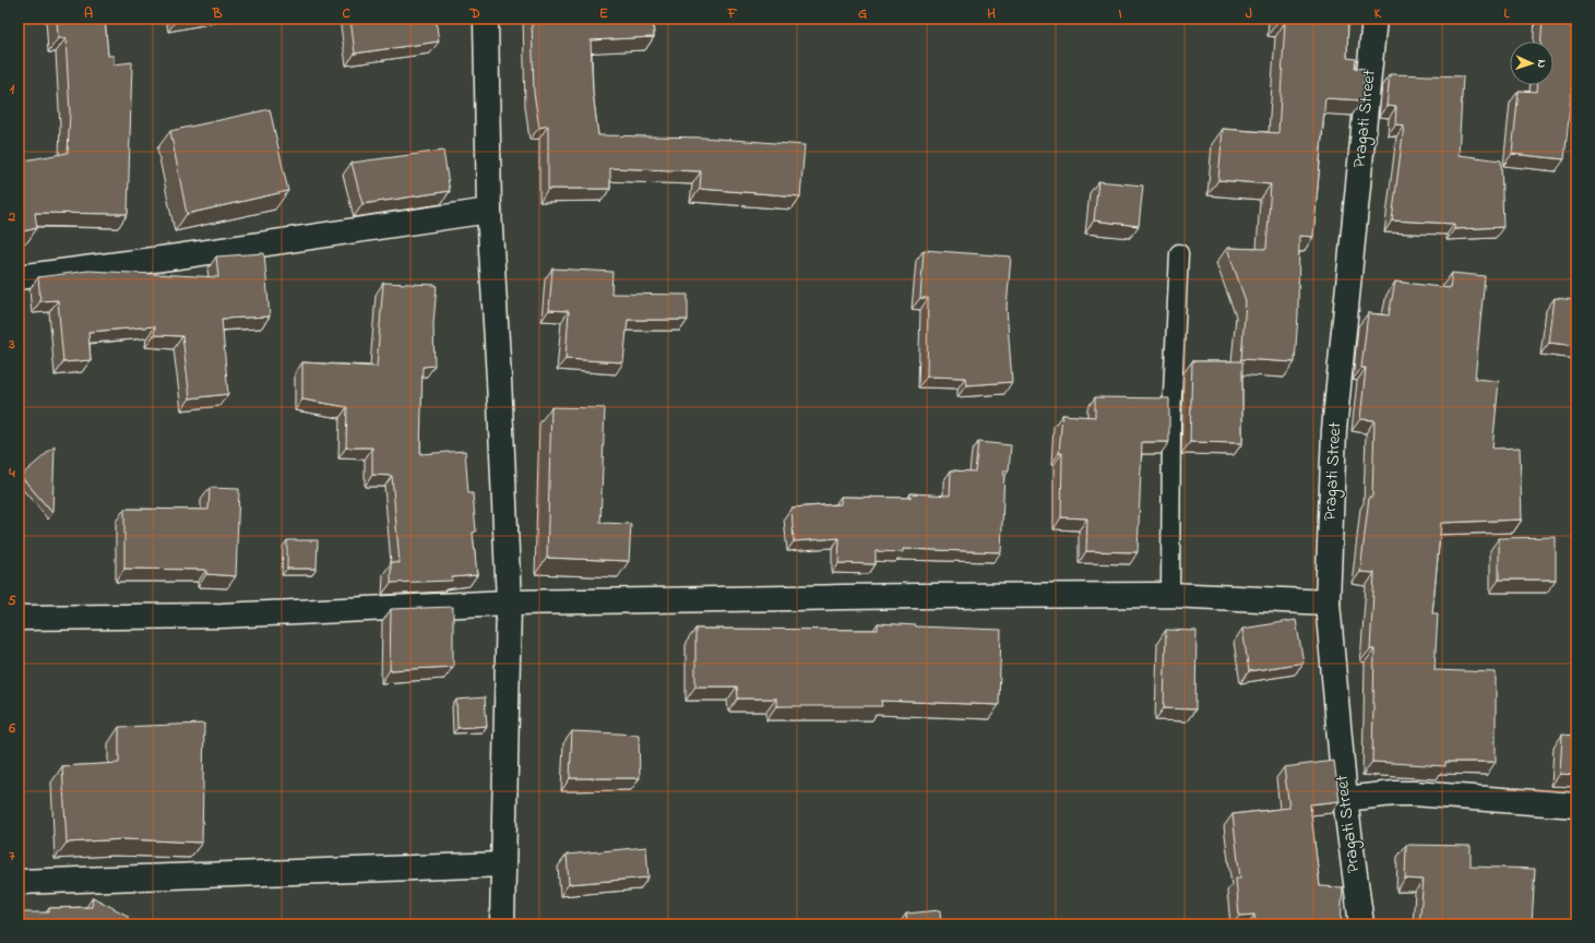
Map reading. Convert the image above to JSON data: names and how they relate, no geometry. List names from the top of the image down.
{
  "streets": {
    "street": ["Pragati Street"]
  },
  "north": "right",
  "grid": {
    "columns": [
      "A",
      "B",
      "C",
      "D",
      "E",
      "F",
      "G",
      "H",
      "I",
      "J",
      "K",
      "L"
    ],
    "rows": [
      "1",
      "2",
      "3",
      "4",
      "5",
      "6",
      "7"
    ]
  }
}
